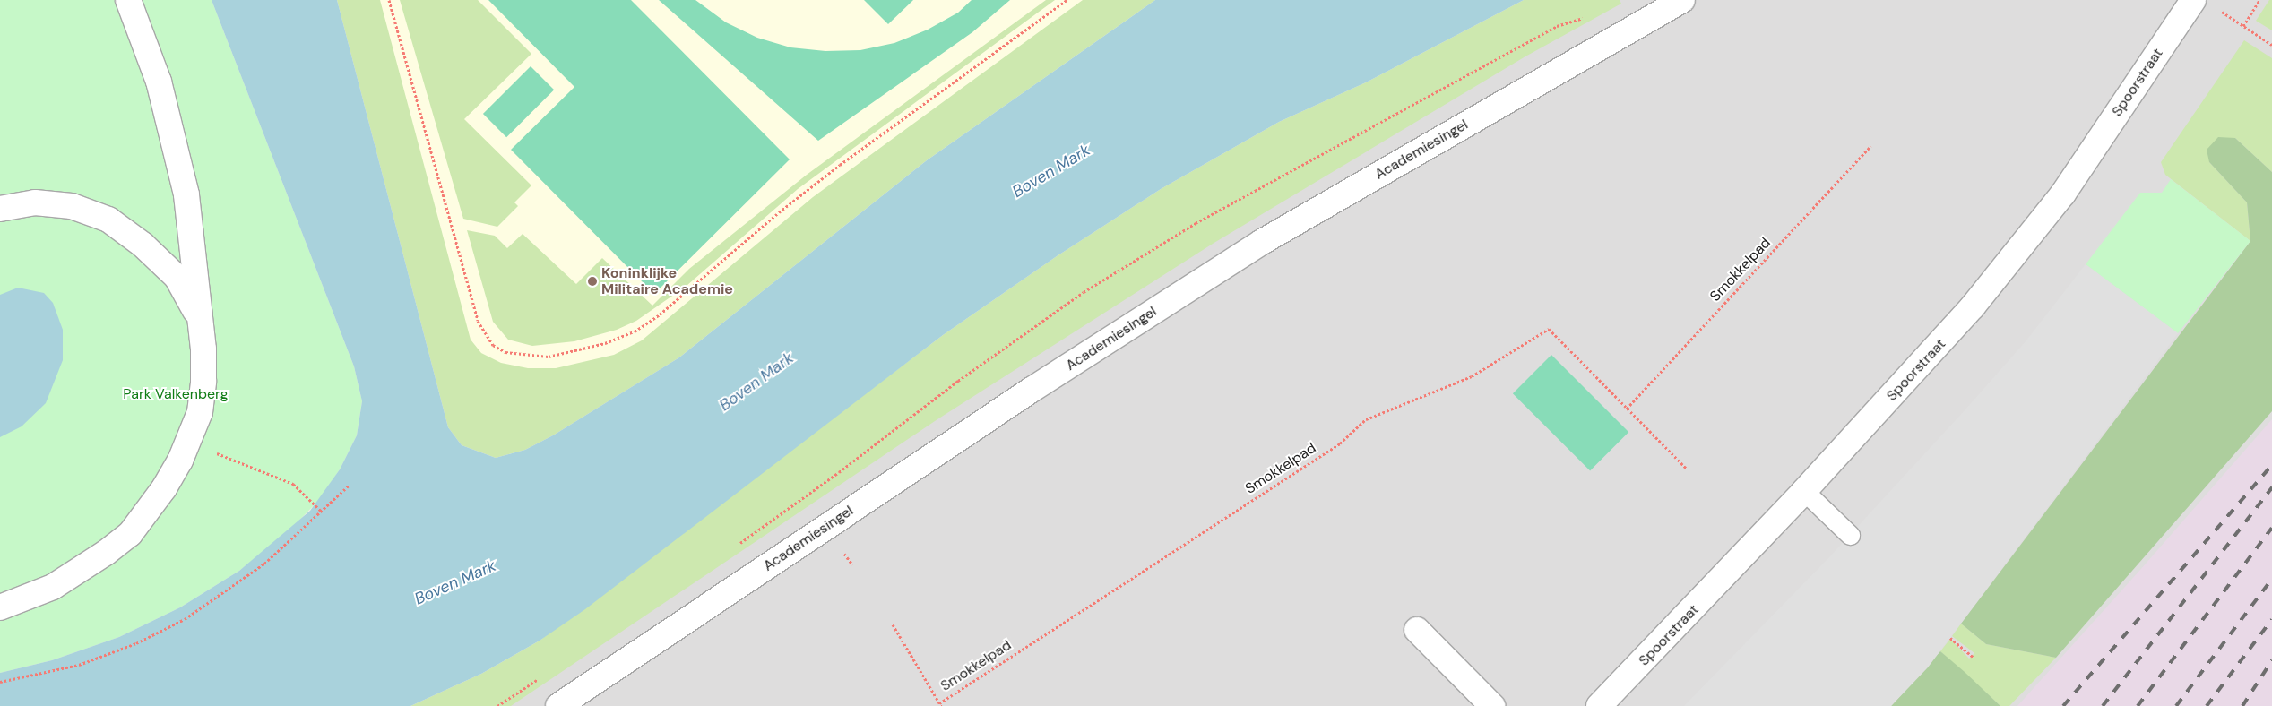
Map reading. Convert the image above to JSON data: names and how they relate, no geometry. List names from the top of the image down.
{
  "streets": {
    "street": ["Spoorstraat", "Academiesingel"],
    "path": ["Smokkelpad"]
  },
  "water": ["Boven Mark"],
  "parks": ["Park Valkenberg"],
  "places": ["Koninklijke Militaire Academie"]
}
